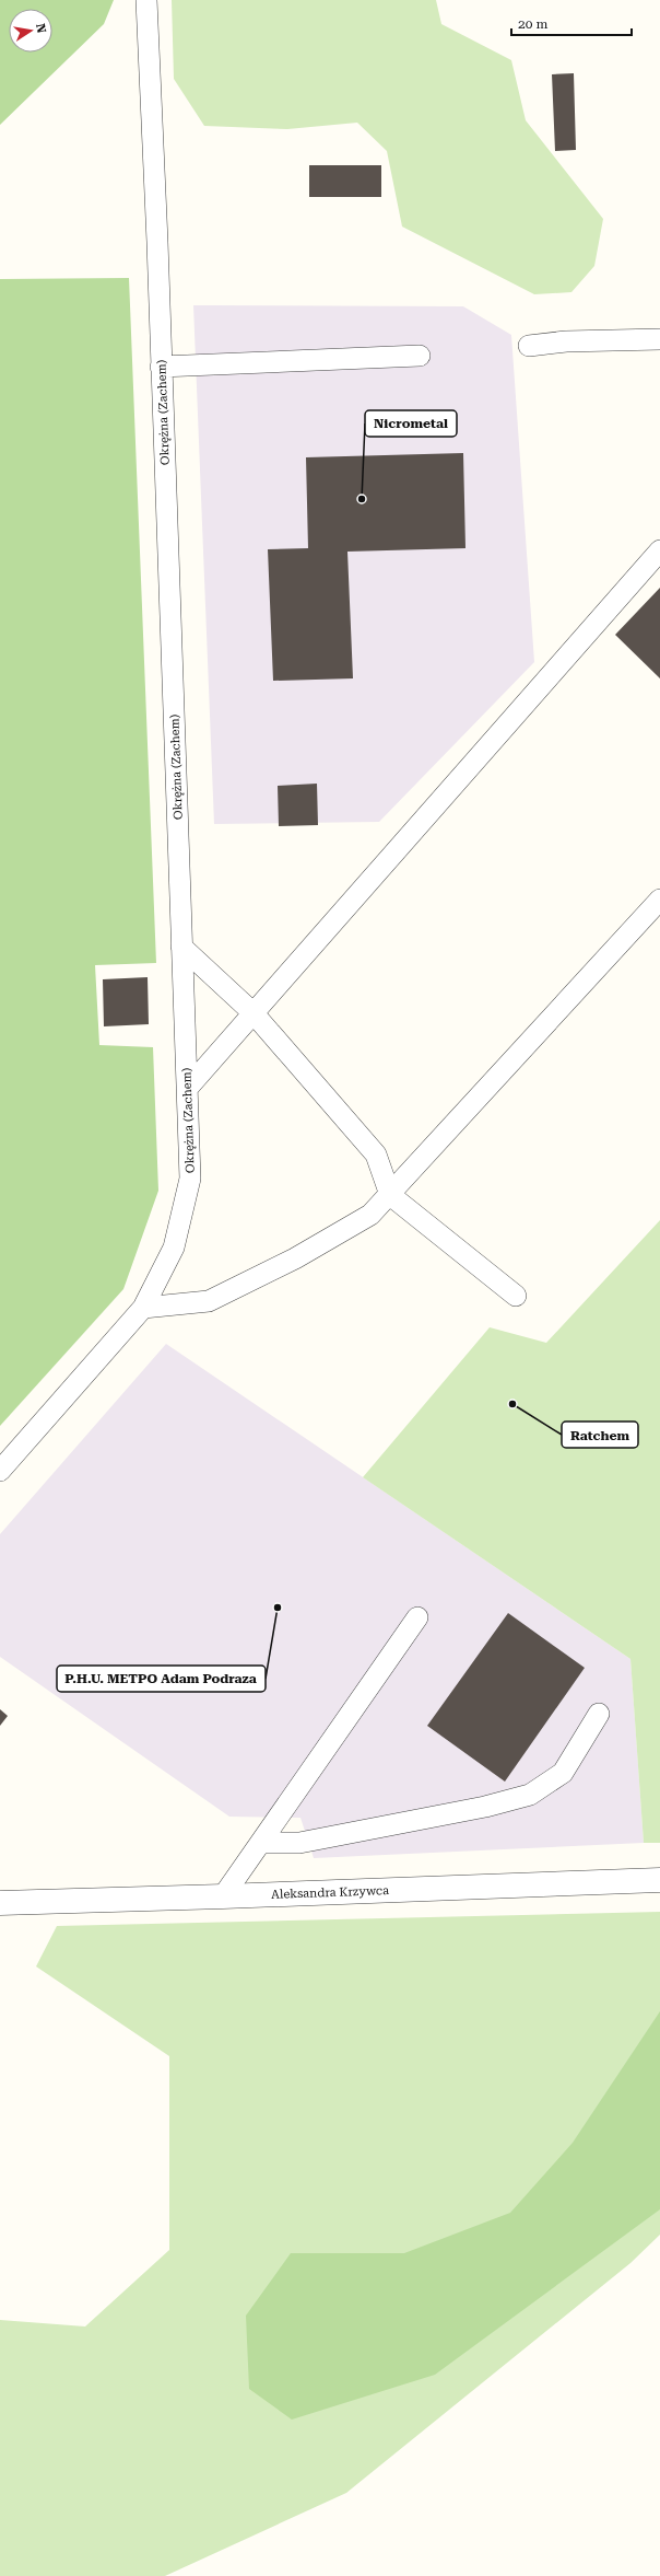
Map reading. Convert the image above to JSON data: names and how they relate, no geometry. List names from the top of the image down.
{
  "streets": {
    "street": ["Aleksandra Krzywca"],
    "lane": ["Okrężna (Zachem)"]
  },
  "places": ["Nicrometal", "Ratchem", "P.H.U. METPO Adam Podraza"],
  "scale_bar": "20 m",
  "north": "right"
}
